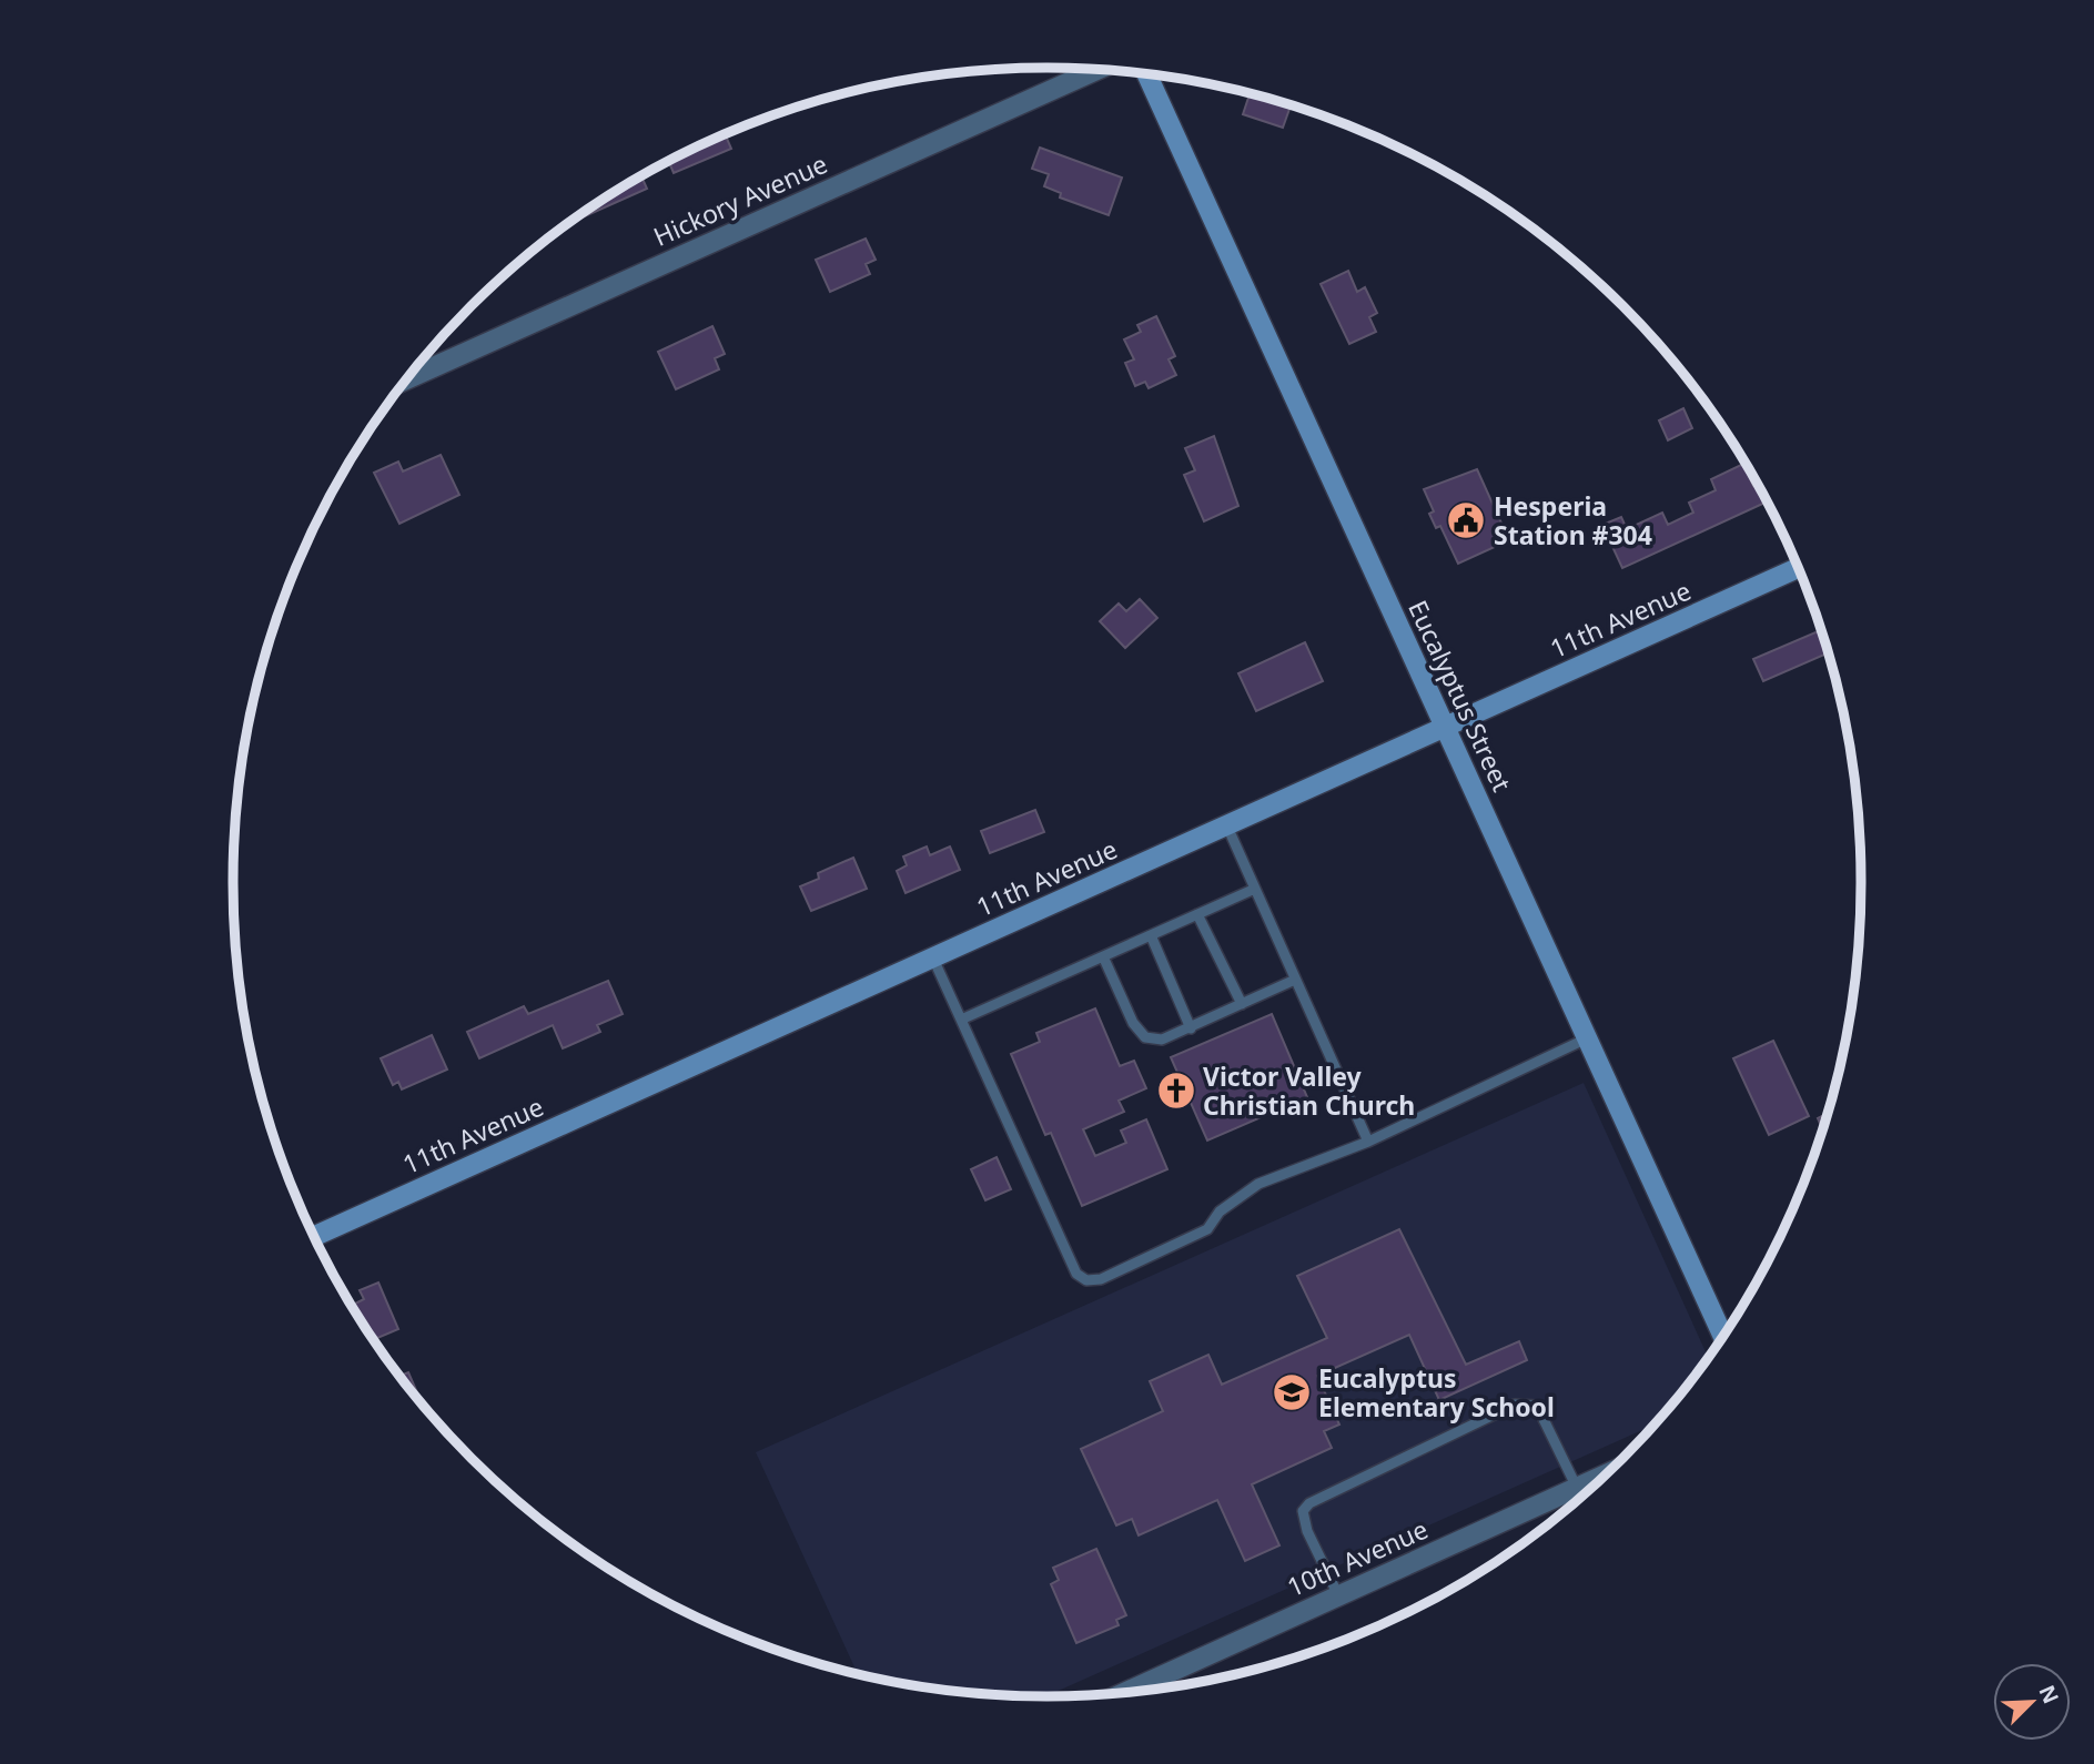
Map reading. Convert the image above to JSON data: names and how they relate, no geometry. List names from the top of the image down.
{
  "streets": {
    "main road": ["11th Avenue", "Eucalyptus Street"],
    "street": ["Hickory Avenue", "10th Avenue"]
  },
  "crossings": [
    ["11th Avenue", "Eucalyptus Street"]
  ],
  "places": {
    "public building": ["Hesperia Station #304"],
    "church": ["Victor Valley Christian Church"],
    "school or university": ["Eucalyptus Elementary School"]
  },
  "north": "top right"
}
